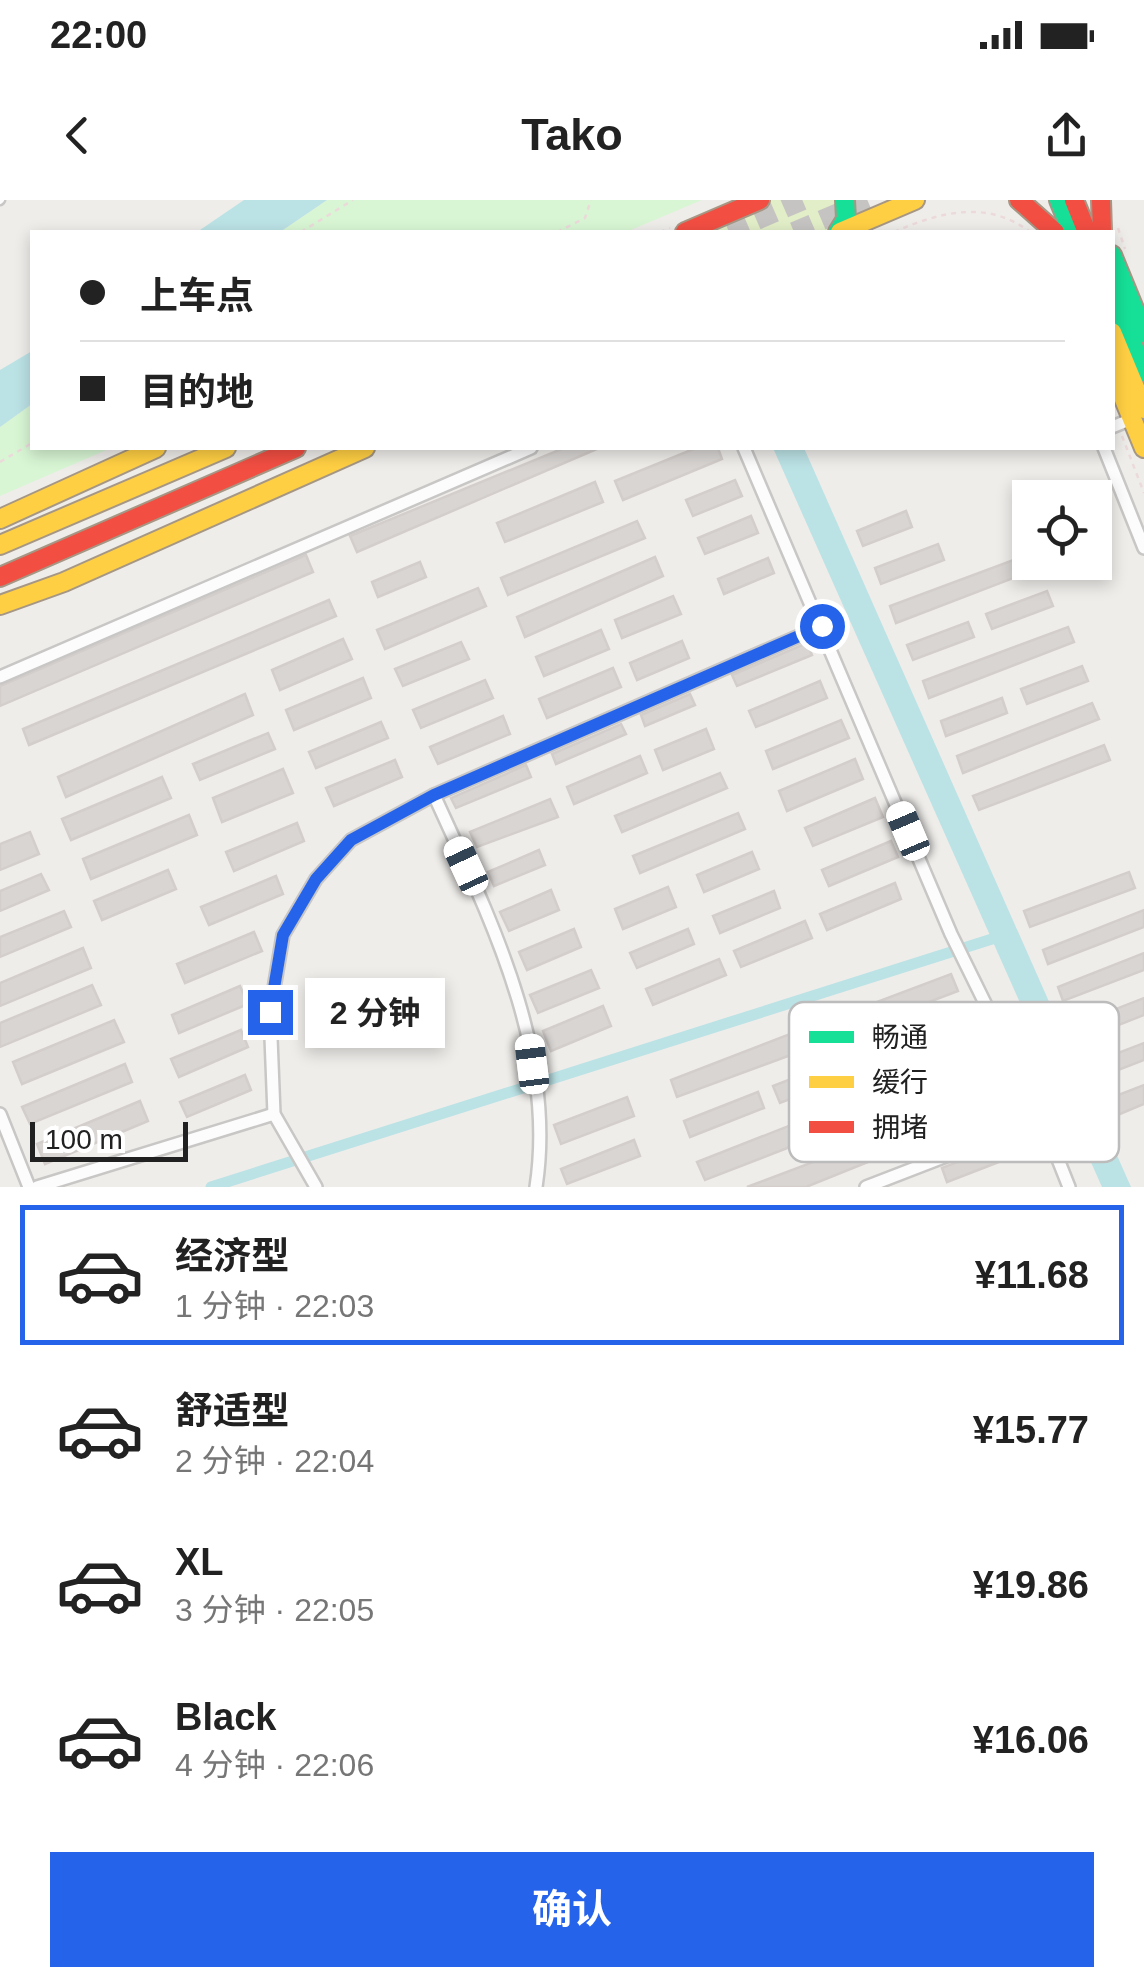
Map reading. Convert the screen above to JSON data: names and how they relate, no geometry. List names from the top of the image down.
{
  "legend": ["畅通", "缓行", "拥堵"],
  "scale_bar": "100 m",
  "page": {
    "status": "22:00",
    "header": "Tako",
    "banner": ["上车点", "目的地"],
    "bubble": "2 分钟",
    "scale": "100 m",
    "list": [
      {
        "name": "经济型",
        "note": "1 分钟 · 22:03",
        "value": "¥11.68"
      },
      {
        "name": "舒适型",
        "note": "2 分钟 · 22:04",
        "value": "¥15.77"
      },
      {
        "name": "XL",
        "note": "3 分钟 · 22:05",
        "value": "¥19.86"
      },
      {
        "name": "Black",
        "note": "4 分钟 · 22:06",
        "value": "¥16.06"
      }
    ],
    "buttons": "确认"
  }
}
